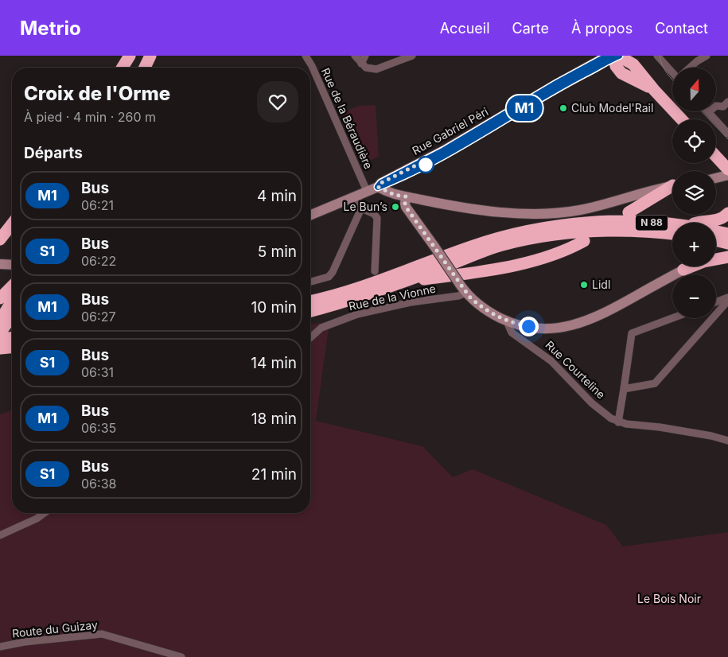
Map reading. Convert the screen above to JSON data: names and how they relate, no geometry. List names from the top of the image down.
{
  "streets": {
    "highway": ["N 88"],
    "main road": ["Rue Gabriel Péri"],
    "street": [
      "Rue de la Béraudière",
      "Rue de la Vionne",
      "Rue Courteline",
      "Route du Guizay"
    ]
  },
  "crossings": [
    ["Rue de la Béraudière", "Rue Gabriel Péri"]
  ],
  "parks": ["Le Bois Noir"],
  "places": ["Club Model'Rail", "Le Bun’s", "Lidl"],
  "lines": ["bus line M1"],
  "north": "top",
  "page": {
    "header": "Metrio",
    "nav": [
      "Accueil",
      "Carte",
      "À propos",
      "Contact"
    ],
    "on_map": "M1",
    "map_buttons": ["+", "−"],
    "heading": [
      ["Croix de l'Orme", "À pied · 4 min · 260 m"],
      "Départs"
    ],
    "list": [
      {
        "mark": "M1",
        "name": "Bus",
        "note": "06:21",
        "value": "4 min"
      },
      {
        "mark": "S1",
        "name": "Bus",
        "note": "06:22",
        "value": "5 min"
      },
      {
        "mark": "M1",
        "name": "Bus",
        "note": "06:27",
        "value": "10 min"
      },
      {
        "mark": "S1",
        "name": "Bus",
        "note": "06:31",
        "value": "14 min"
      },
      {
        "mark": "M1",
        "name": "Bus",
        "note": "06:35",
        "value": "18 min"
      },
      {
        "mark": "S1",
        "name": "Bus",
        "note": "06:38",
        "value": "21 min"
      }
    ]
  }
}
